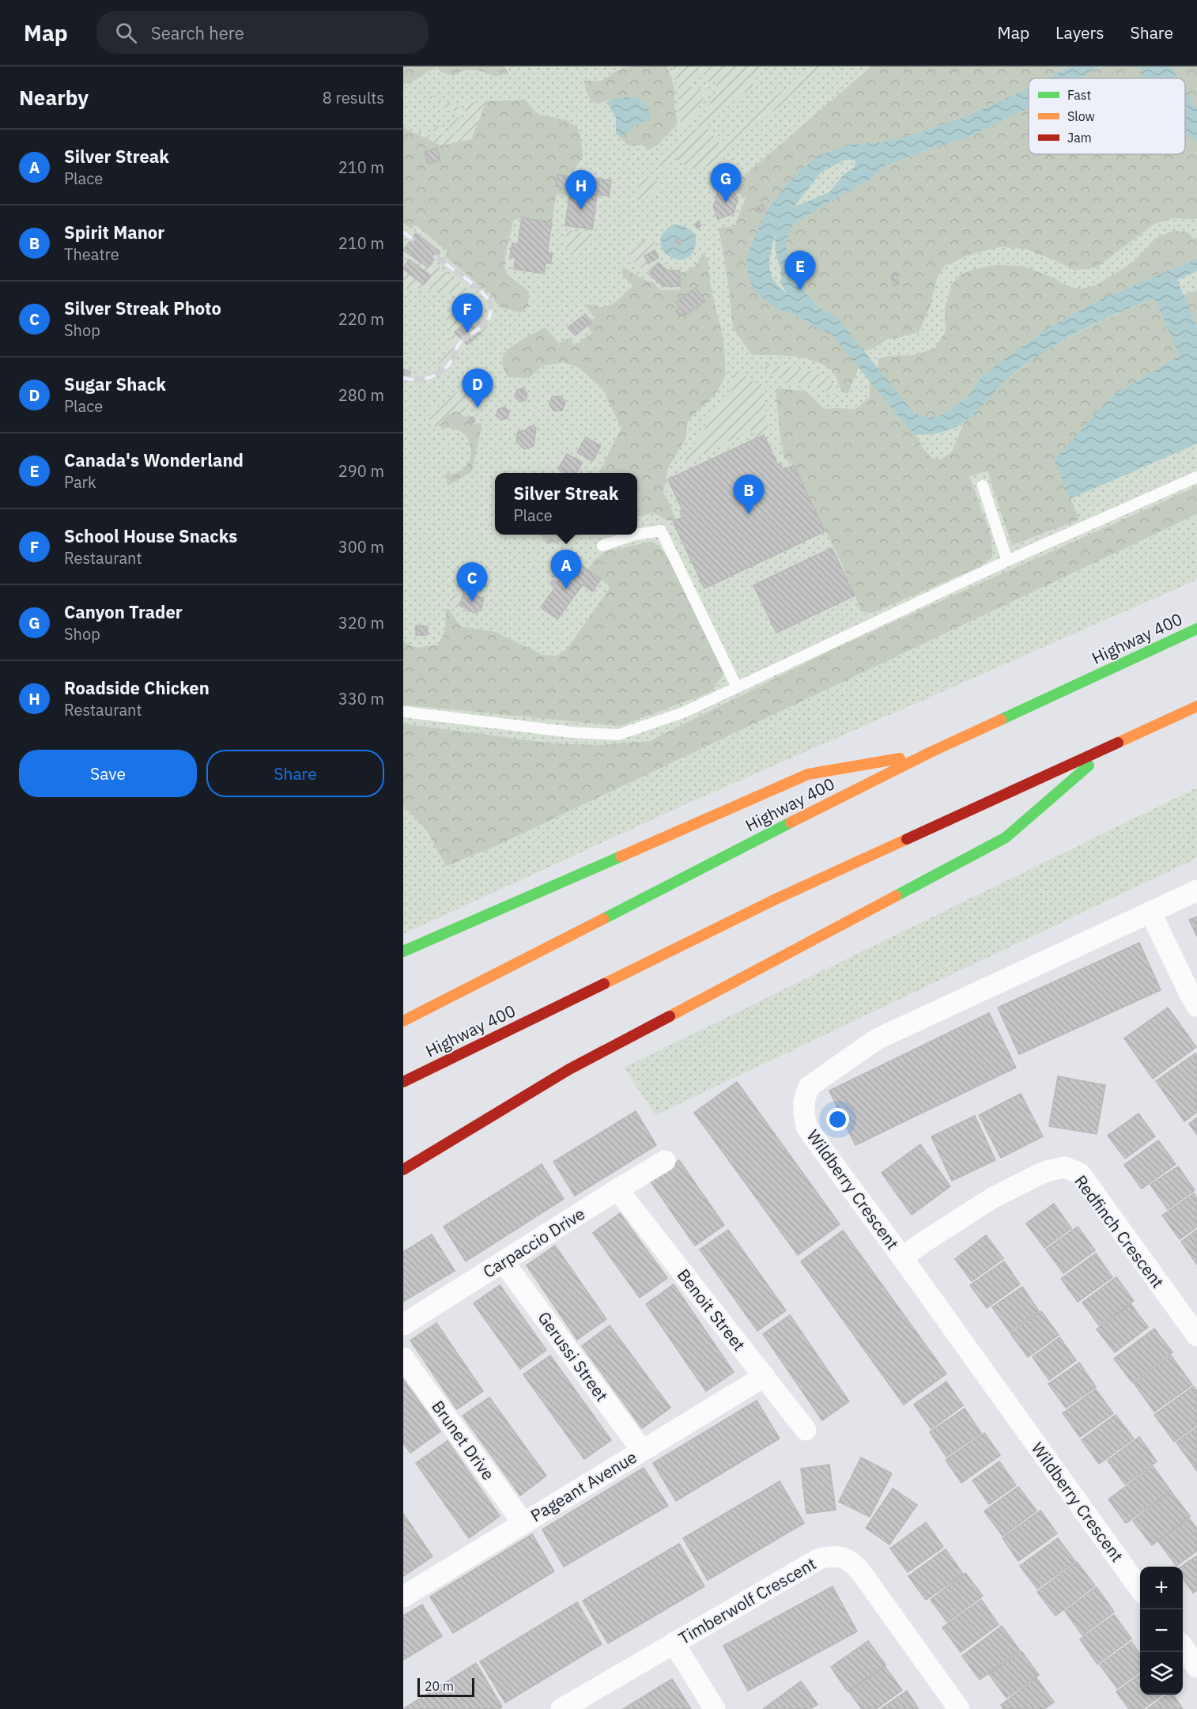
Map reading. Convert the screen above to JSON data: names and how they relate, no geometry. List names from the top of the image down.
{
  "streets": {
    "highway": ["Highway 400"],
    "street": [
      "Wildberry Crescent",
      "Redfinch Crescent",
      "Carpaccio Drive",
      "Benoit Street",
      "Gerussi Street",
      "Brunet Drive",
      "Pageant Avenue",
      "Timberwolf Crescent"
    ]
  },
  "crossings": [
    ["Wildberry Crescent", "Redfinch Crescent"],
    ["Carpaccio Drive", "Benoit Street"],
    ["Carpaccio Drive", "Gerussi Street"],
    ["Benoit Street", "Pageant Avenue"],
    ["Gerussi Street", "Pageant Avenue"],
    ["Brunet Drive", "Pageant Avenue"]
  ],
  "legend": ["Fast", "Slow", "Jam"],
  "scale_bar": "20 m",
  "page": {
    "header": "Map",
    "search": "Search here",
    "nav": ["Map", "Layers", "Share"],
    "heading": ["Nearby", "8 results"],
    "list": [
      {
        "mark": "A",
        "name": "Silver Streak",
        "note": "Place",
        "value": "210 m"
      },
      {
        "mark": "B",
        "name": "Spirit Manor",
        "note": "Theatre",
        "value": "210 m"
      },
      {
        "mark": "C",
        "name": "Silver Streak Photo",
        "note": "Shop",
        "value": "220 m"
      },
      {
        "mark": "D",
        "name": "Sugar Shack",
        "note": "Place",
        "value": "280 m"
      },
      {
        "mark": "E",
        "name": "Canada's Wonderland",
        "note": "Park",
        "value": "290 m"
      },
      {
        "mark": "F",
        "name": "School House Snacks",
        "note": "Restaurant",
        "value": "300 m"
      },
      {
        "mark": "G",
        "name": "Canyon Trader",
        "note": "Shop",
        "value": "320 m"
      },
      {
        "mark": "H",
        "name": "Roadside Chicken",
        "note": "Restaurant",
        "value": "330 m"
      }
    ],
    "pins": [
      "G",
      "H",
      "E",
      "F",
      "D",
      "B",
      "A",
      "C"
    ],
    "popup": ["Silver Streak", "Place"],
    "buttons": ["Save", "Share"],
    "map_buttons": ["+", "−"],
    "scale": "20 m"
  }
}
